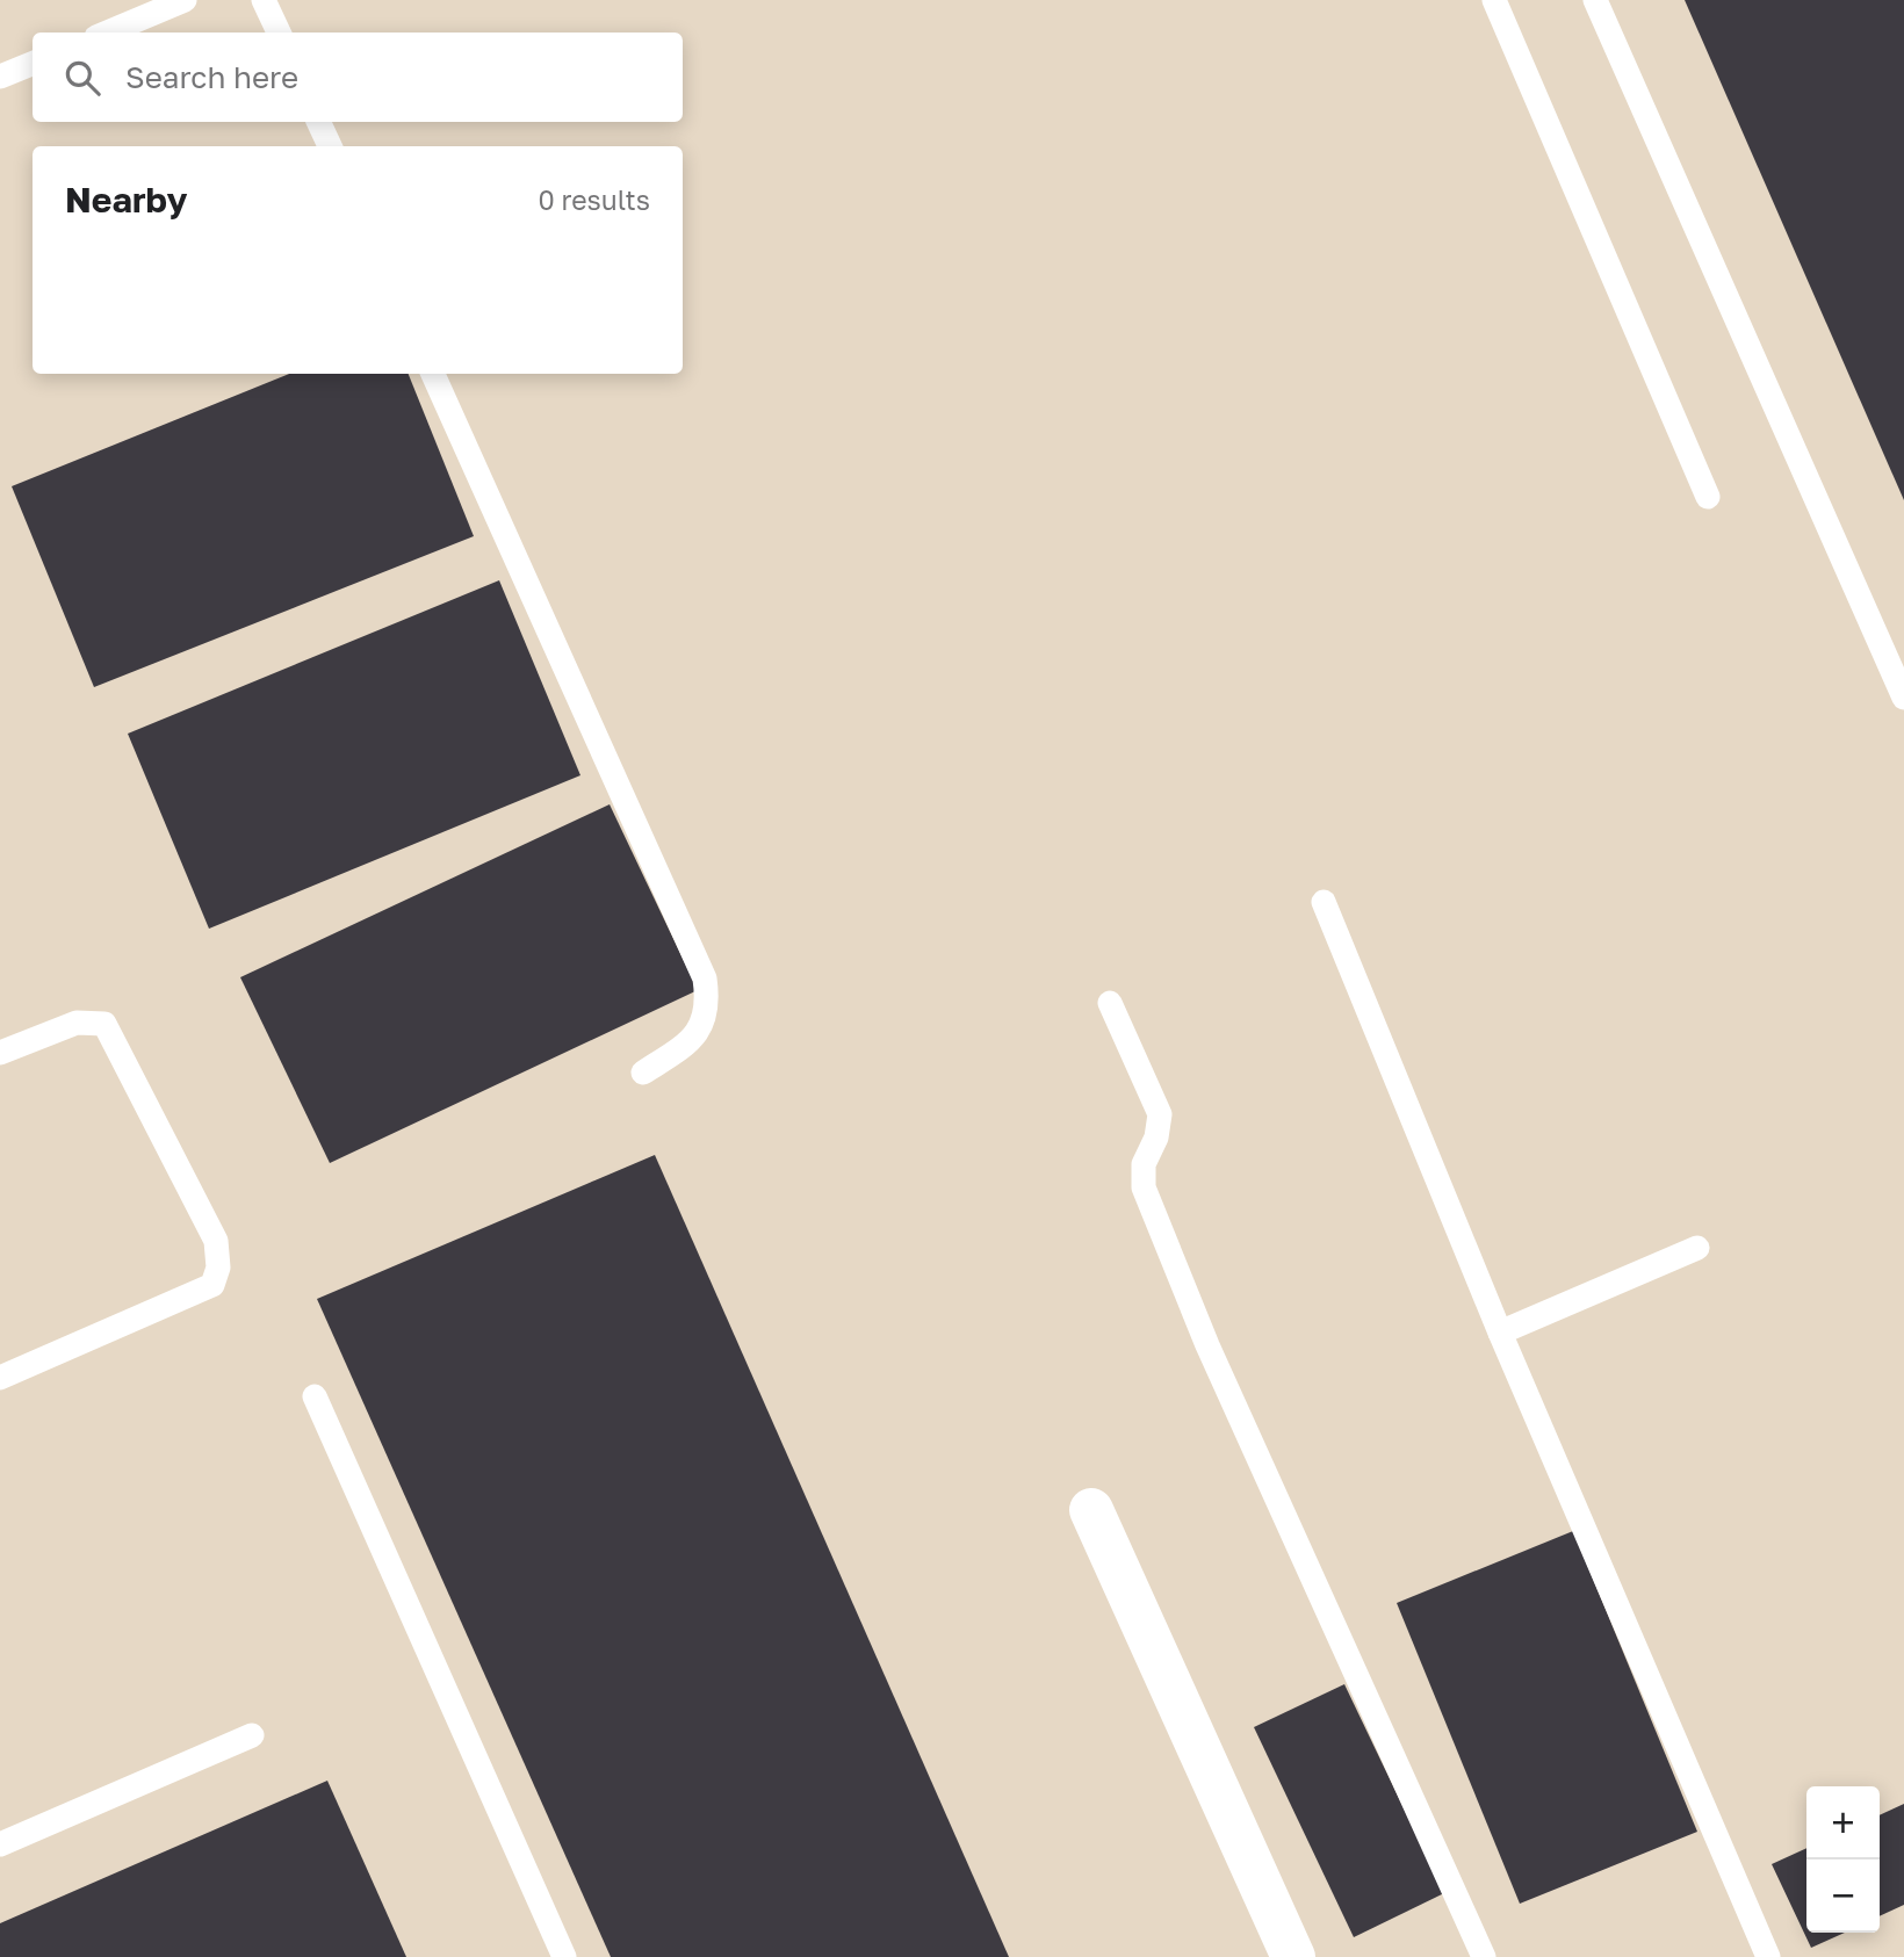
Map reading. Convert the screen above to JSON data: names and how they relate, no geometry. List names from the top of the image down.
{
  "page": {
    "search": "Search here",
    "heading": ["Nearby", "0 results"],
    "map_buttons": ["+", "−"]
  }
}
